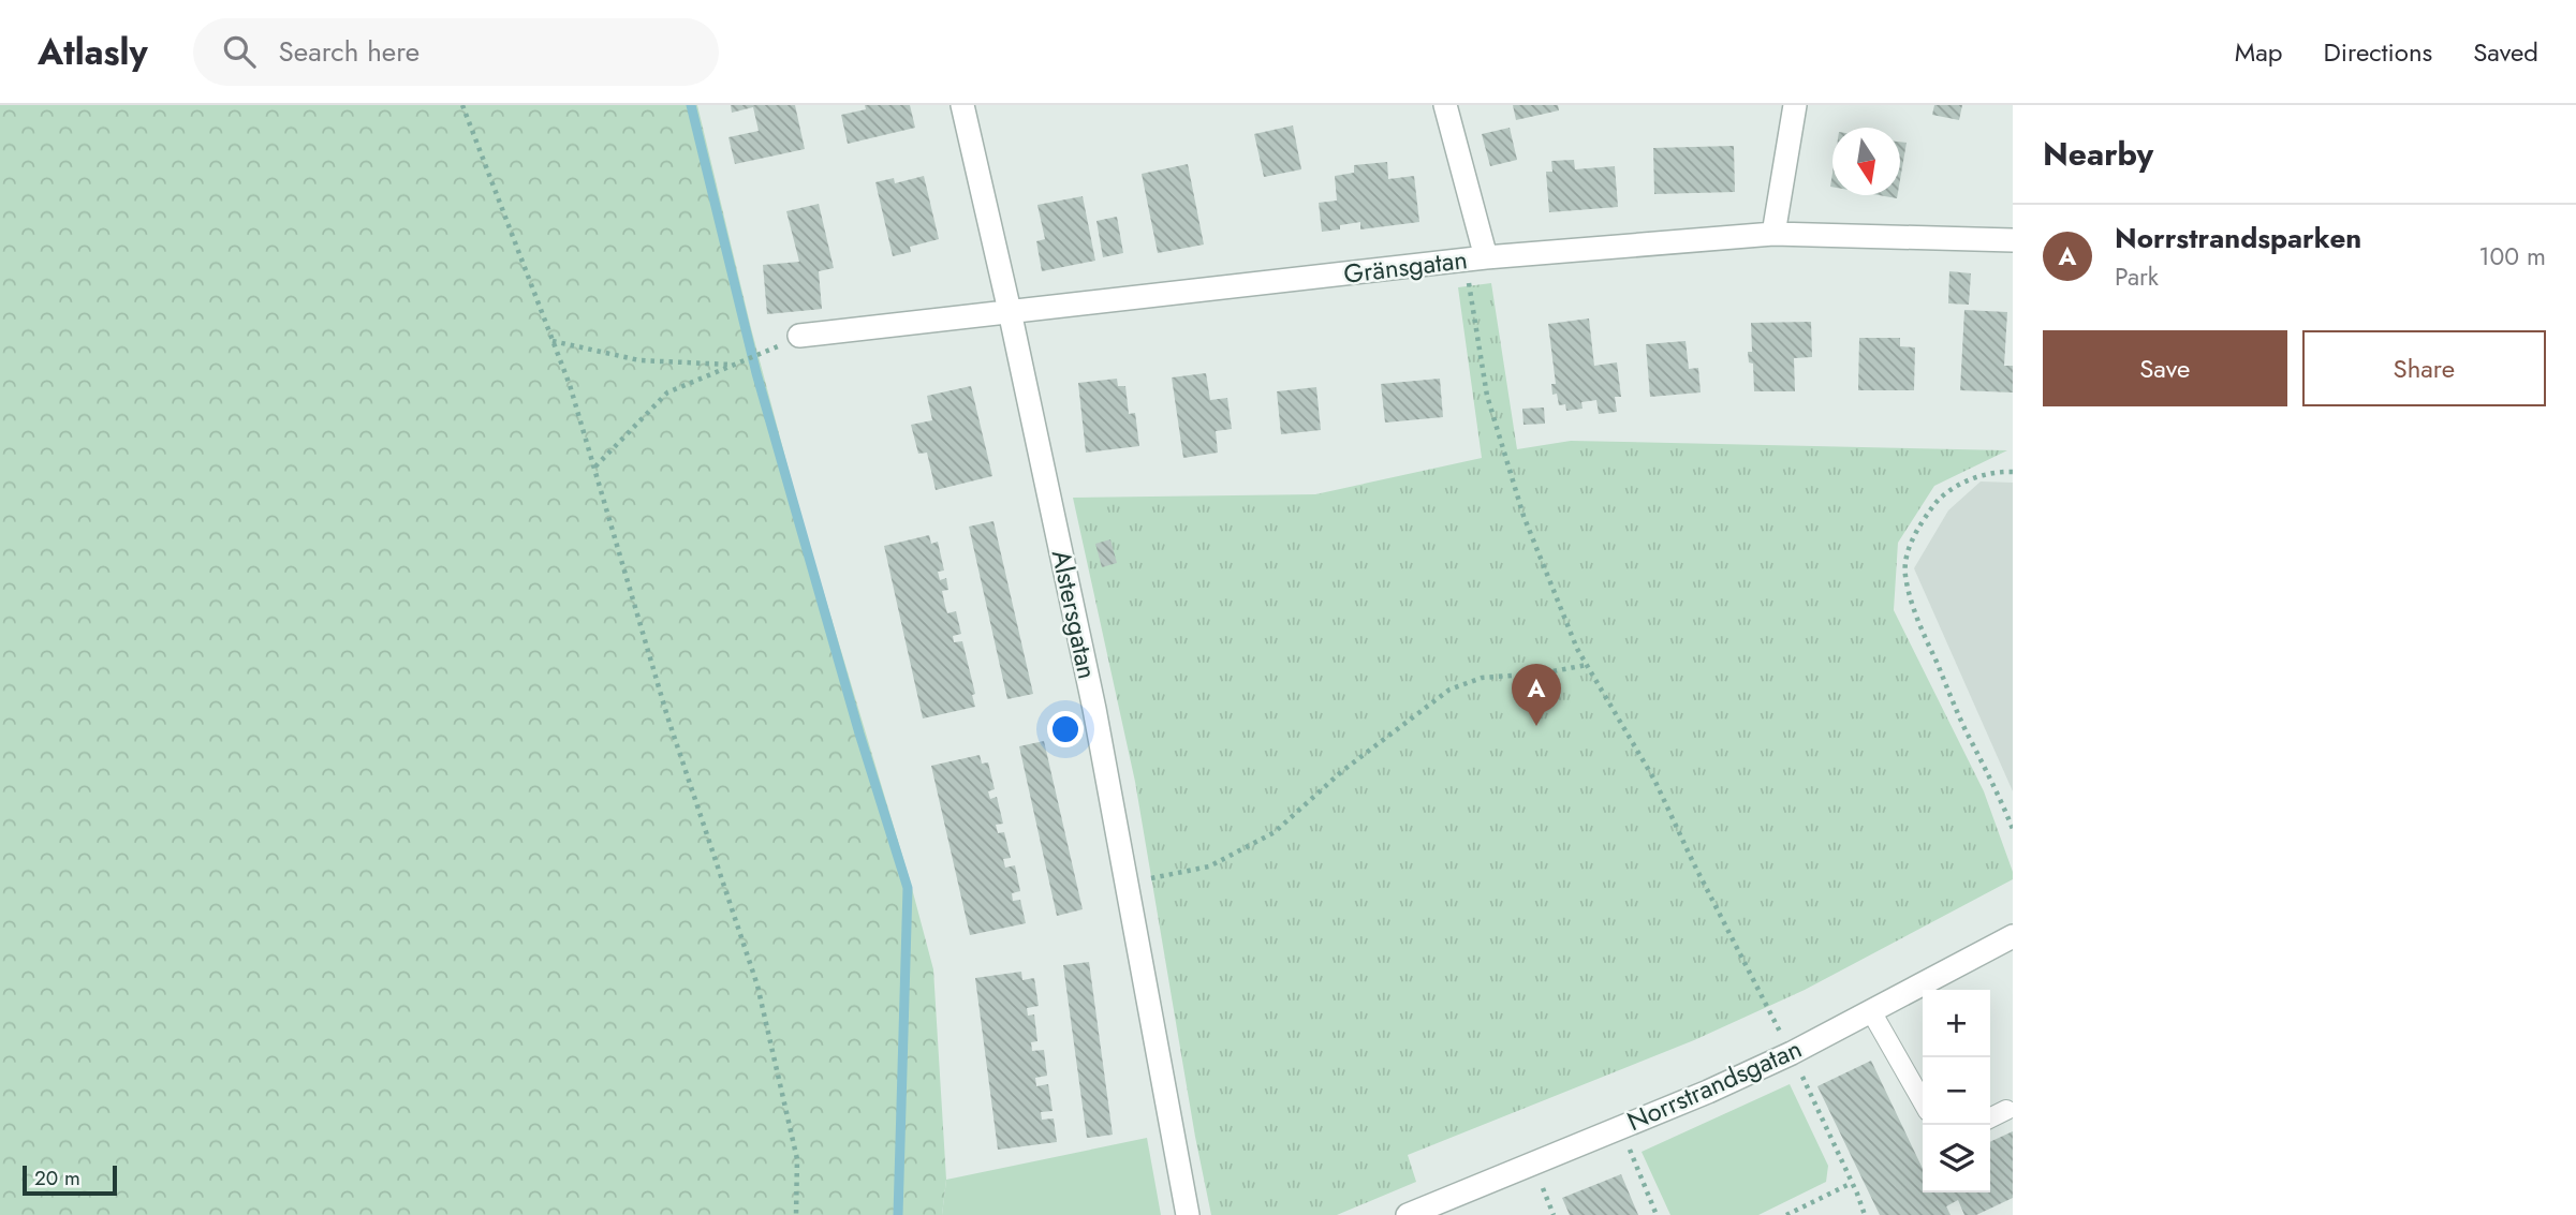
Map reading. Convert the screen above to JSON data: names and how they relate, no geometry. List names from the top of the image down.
{
  "streets": {
    "street": ["Gränsgatan", "Alstersgatan", "Norrstrandsgatan"]
  },
  "crossings": [
    ["Gränsgatan", "Alstersgatan"]
  ],
  "scale_bar": "20 m",
  "north": "bottom",
  "page": {
    "header": "Atlasly",
    "search": "Search here",
    "nav": ["Map", "Directions", "Saved"],
    "heading": "Nearby",
    "list": [
      {
        "mark": "A",
        "name": "Norrstrandsparken",
        "note": "Park",
        "value": "100 m"
      }
    ],
    "buttons": ["Save", "Share"],
    "pins": "A",
    "map_buttons": ["+", "−"],
    "scale": "20 m"
  }
}
